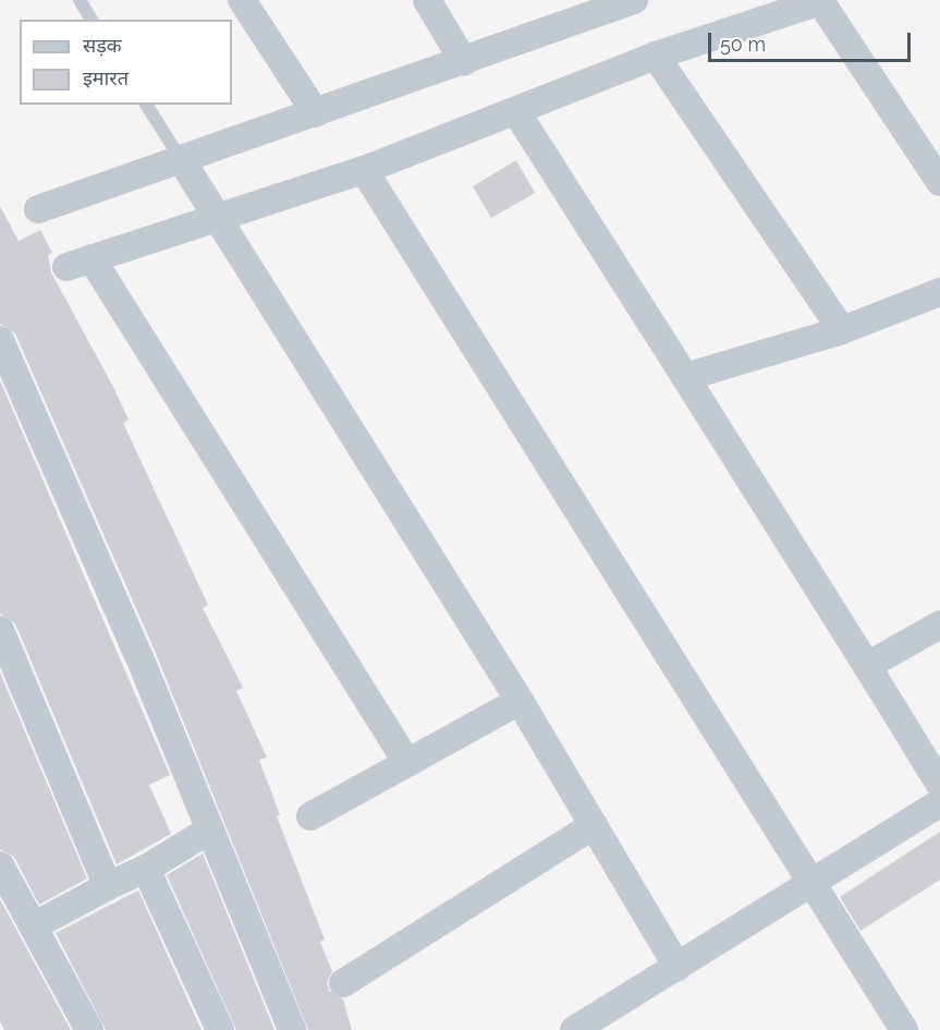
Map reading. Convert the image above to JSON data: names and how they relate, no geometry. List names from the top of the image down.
{
  "legend": ["सड़क", "इमारत"],
  "scale_bar": "50 m"
}
